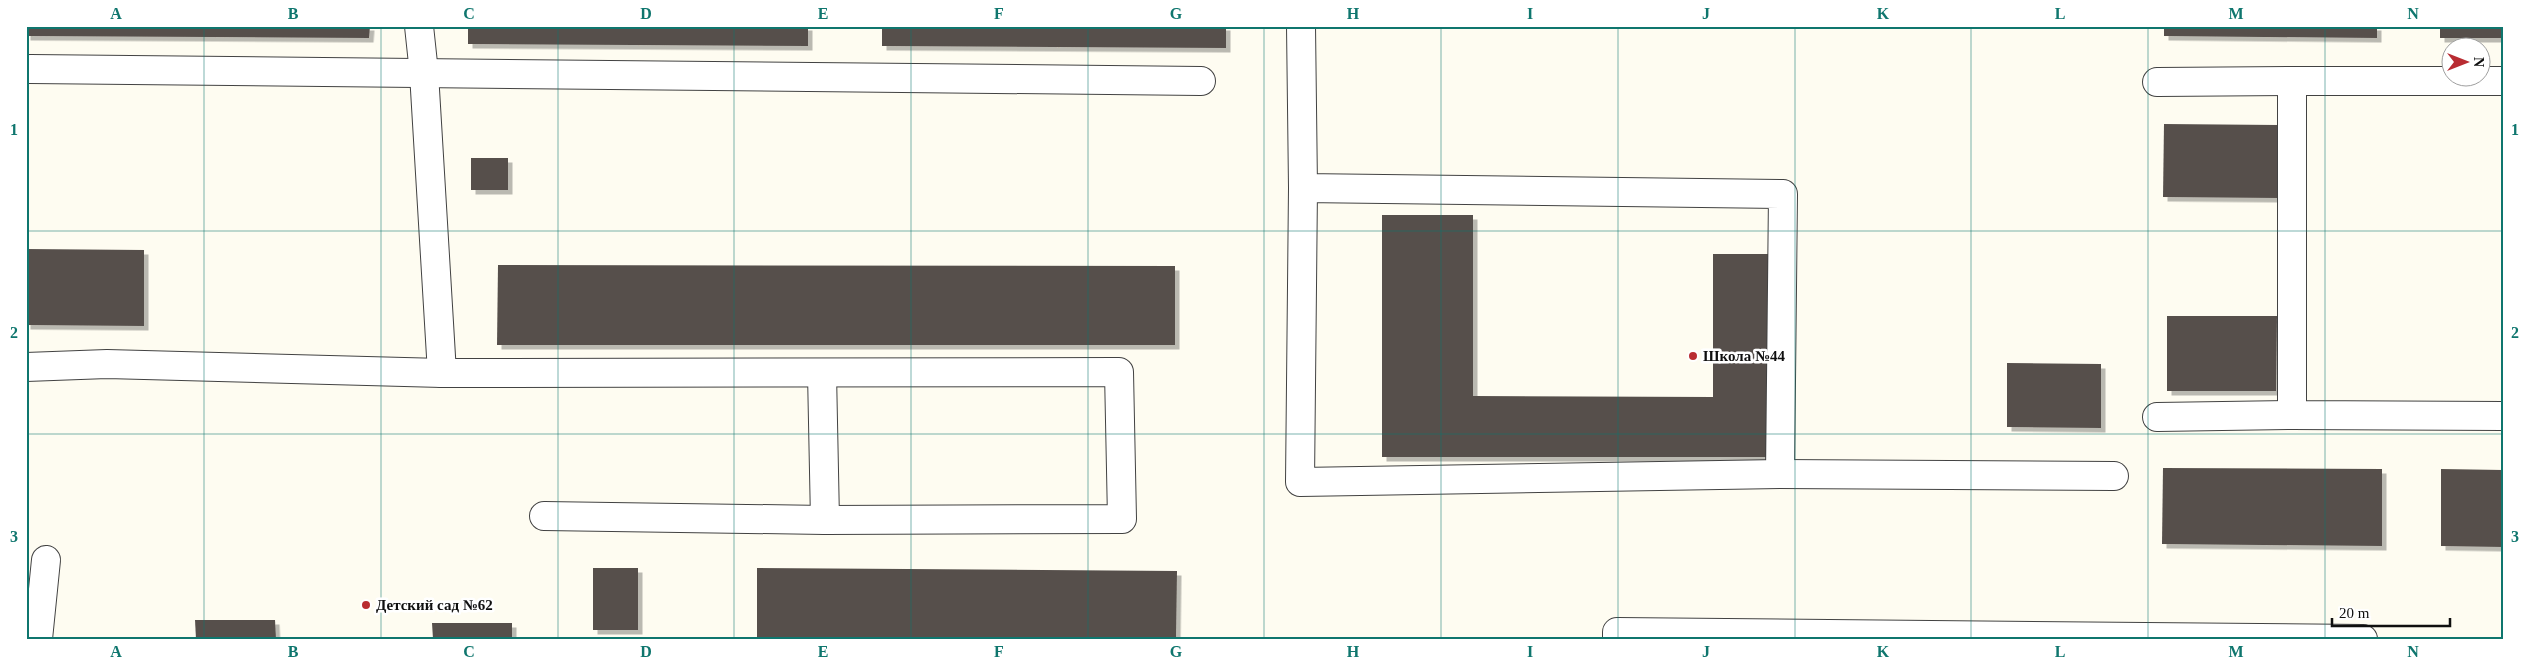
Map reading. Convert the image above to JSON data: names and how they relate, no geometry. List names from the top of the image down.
{
  "places": ["Школа №44", "Детский сад №62"],
  "scale_bar": "20 m",
  "north": "right",
  "grid": {
    "columns": [
      "A",
      "B",
      "C",
      "D",
      "E",
      "F",
      "G",
      "H",
      "I",
      "J",
      "K",
      "L",
      "M",
      "N"
    ],
    "rows": ["1", "2", "3"]
  }
}
